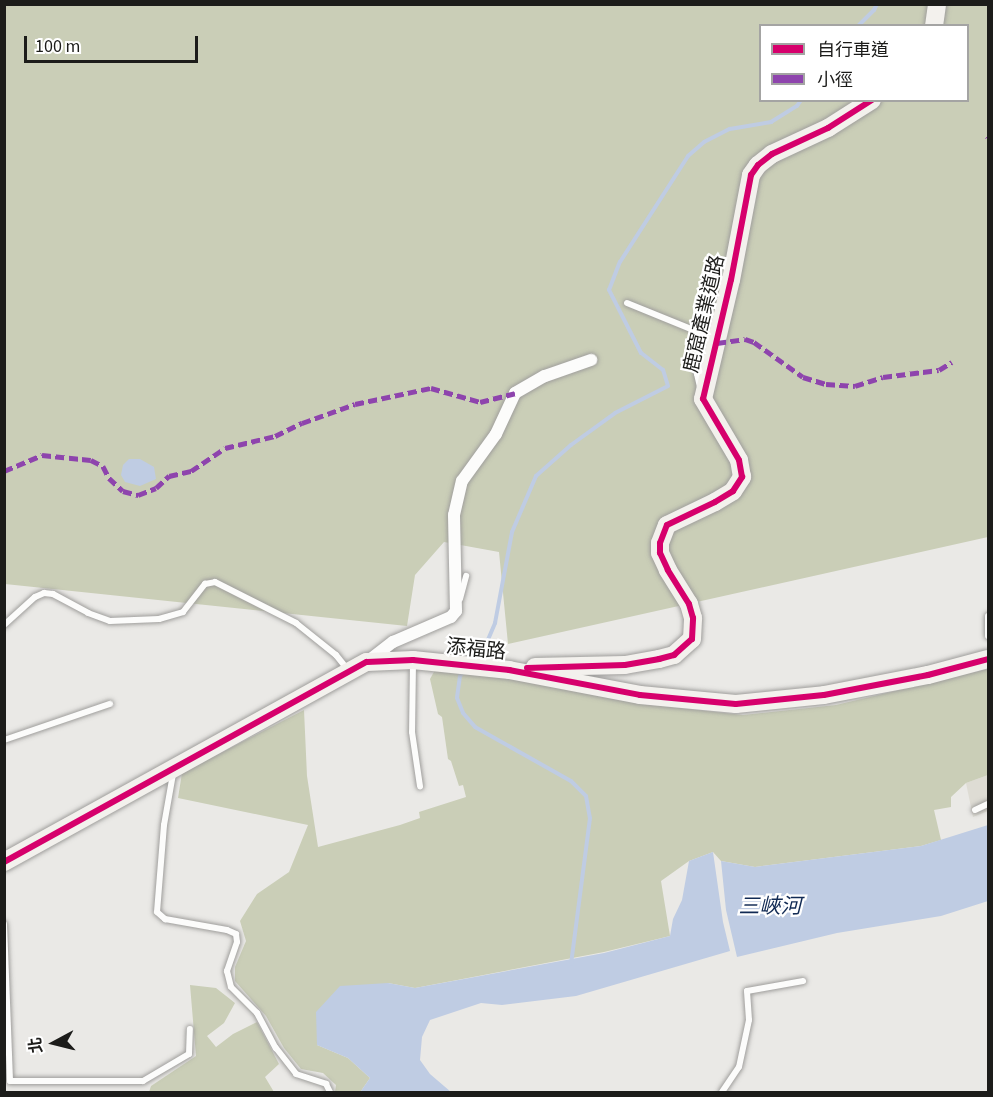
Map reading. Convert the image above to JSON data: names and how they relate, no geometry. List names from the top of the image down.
{
  "streets": {
    "street": ["鹿窟產業道路", "添福路"]
  },
  "crossings": [
    ["鹿窟產業道路", "添福路"]
  ],
  "water": ["三峽河"],
  "legend": ["自行車道", "小徑"],
  "scale_bar": "100 m",
  "north": "left"
}
